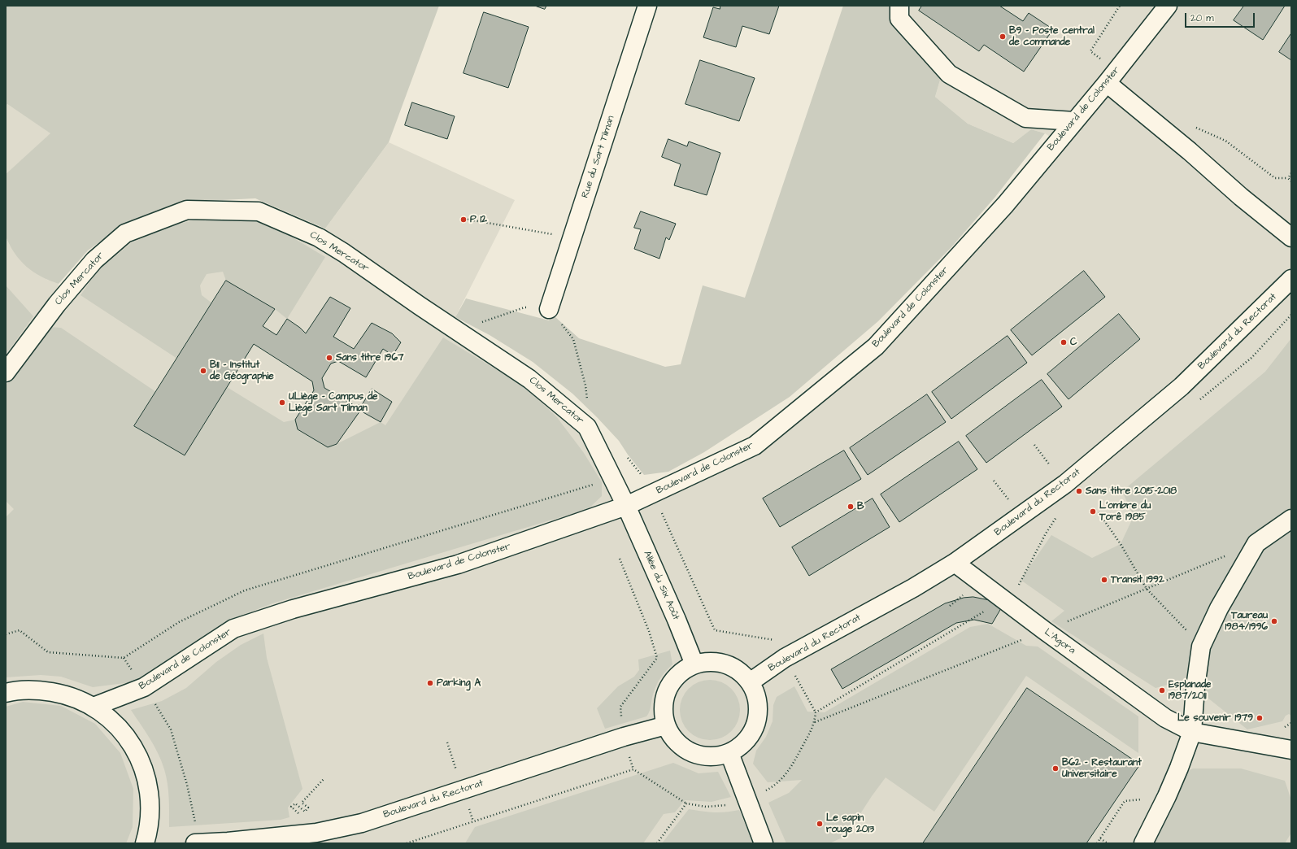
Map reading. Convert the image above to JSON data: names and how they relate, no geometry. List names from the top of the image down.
{
  "streets": {
    "street": [
      "Boulevard de Colonster",
      "Rue du Sart Tilman",
      "Clos Mercator",
      "Boulevard du Rectorat",
      "Allée du Six Août",
      "L'Agora"
    ]
  },
  "crossings": [
    ["Boulevard de Colonster", "Clos Mercator"],
    ["Boulevard de Colonster", "Allée du Six Août"],
    ["Clos Mercator", "Allée du Six Août"],
    ["Boulevard du Rectorat", "Allée du Six Août"],
    ["Boulevard du Rectorat", "L'Agora"]
  ],
  "places": [
    "B9 - Poste central de commande",
    "P 12",
    "C",
    "Sans titre 1967",
    "B11 - Institut de Géographie",
    "ULiège - Campus de Liège Sart Tilman",
    "Sans titre 2015-2018",
    "B",
    "L'ombre du Torê 1985",
    "Transit 1992",
    "Taureau 1984/1996",
    "Parking A",
    "Esplanade 1987/2011",
    "Le souvenir 1979",
    "B62 - Restaurant Universitaire",
    "Le sapin rouge 2013"
  ],
  "scale_bar": "20 m"
}
